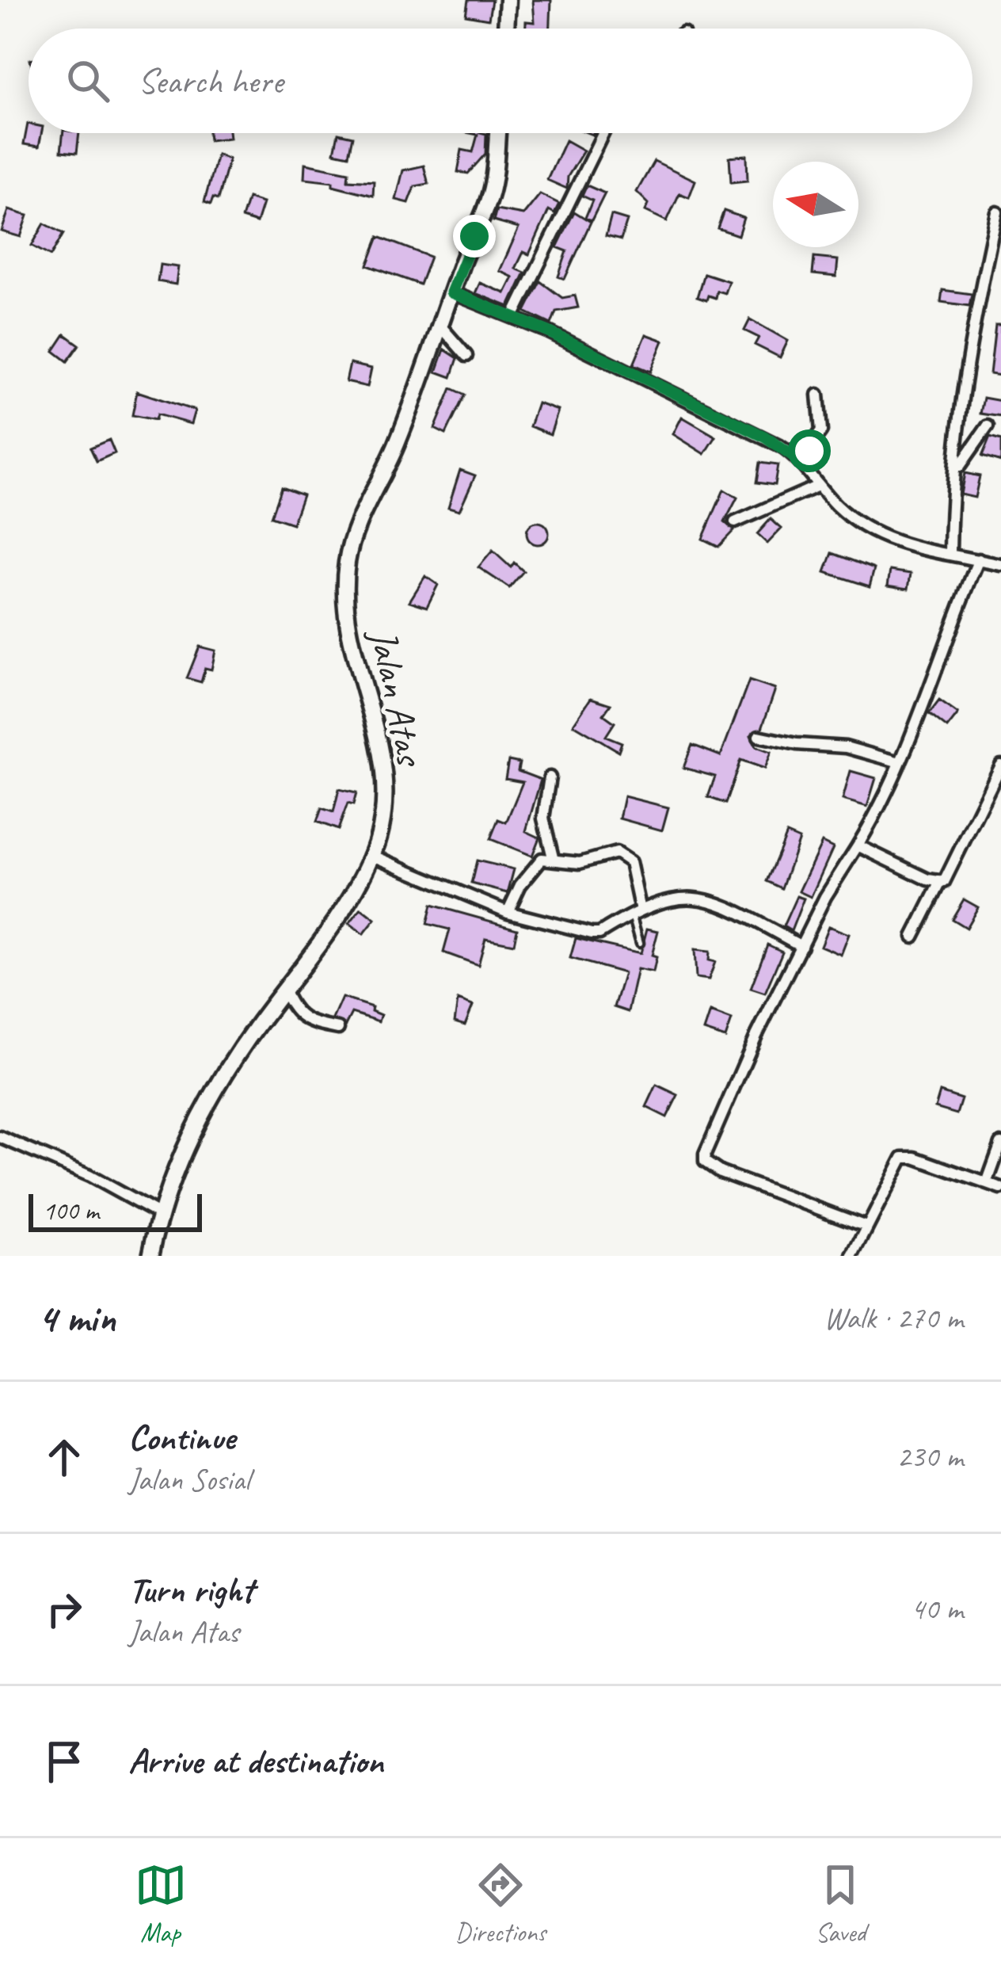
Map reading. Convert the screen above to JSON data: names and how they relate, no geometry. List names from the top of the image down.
{
  "streets": {
    "street": ["Jalan Atas"]
  },
  "scale_bar": "100 m",
  "north": "left",
  "page": {
    "search": "Search here",
    "scale": "100 m",
    "heading": ["4 min", "Walk · 270 m"],
    "list": [
      ["Continue", "Jalan Sosial", "230 m"],
      ["Turn right", "Jalan Atas", "40 m"],
      "Arrive at destination"
    ],
    "nav": ["Map", "Directions", "Saved"]
  }
}
